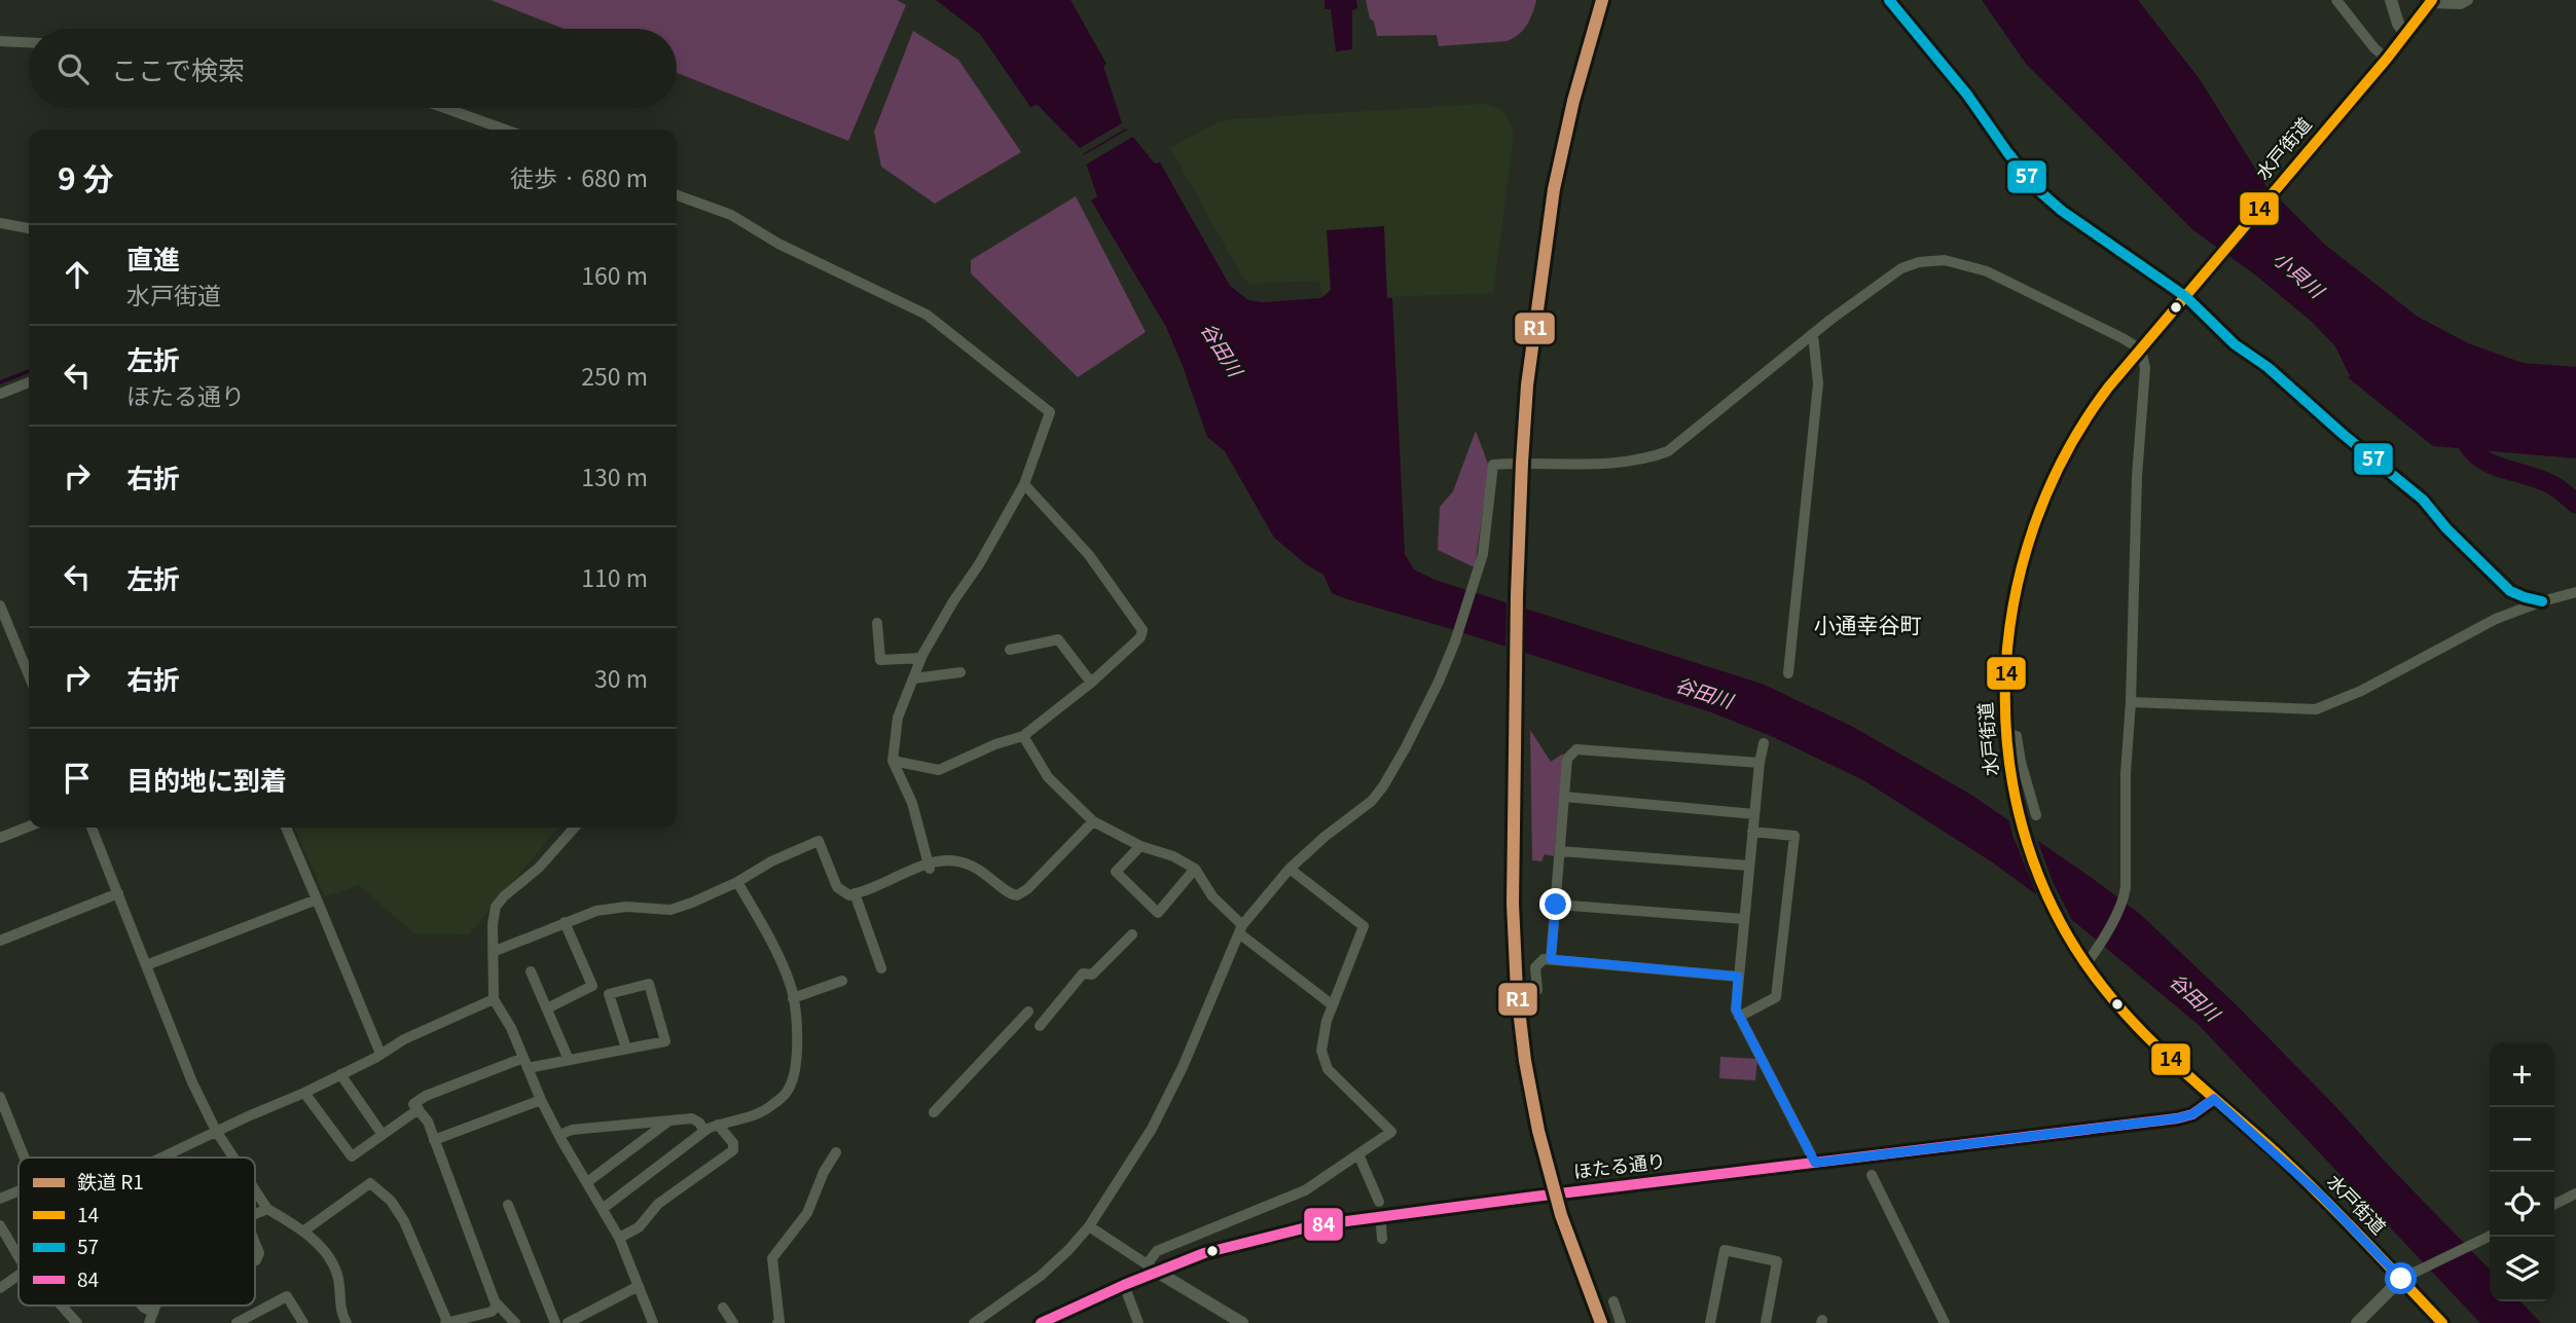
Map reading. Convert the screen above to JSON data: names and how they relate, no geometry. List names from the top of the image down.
{
  "streets": {
    "main road": ["水戸街道", "ほたる通り"]
  },
  "crossings": [
    ["水戸街道", "ほたる通り"]
  ],
  "districts": ["小通幸谷町"],
  "water": ["小貝川", "谷田川"],
  "lines": [
    "rail line R1",
    "transit line 14",
    "transit line 57",
    "transit line 84"
  ],
  "legend": [
    "鉄道 R1",
    "14",
    "57",
    "84"
  ],
  "page": {
    "search": "ここで検索",
    "heading": ["9 分", "徒歩 · 680 m"],
    "list": [
      ["直進", "水戸街道", "160 m"],
      ["左折", "ほたる通り", "250 m"],
      ["右折", "130 m"],
      ["左折", "110 m"],
      ["右折", "30 m"],
      "目的地に到着"
    ],
    "map_buttons": ["+", "−"]
  }
}
